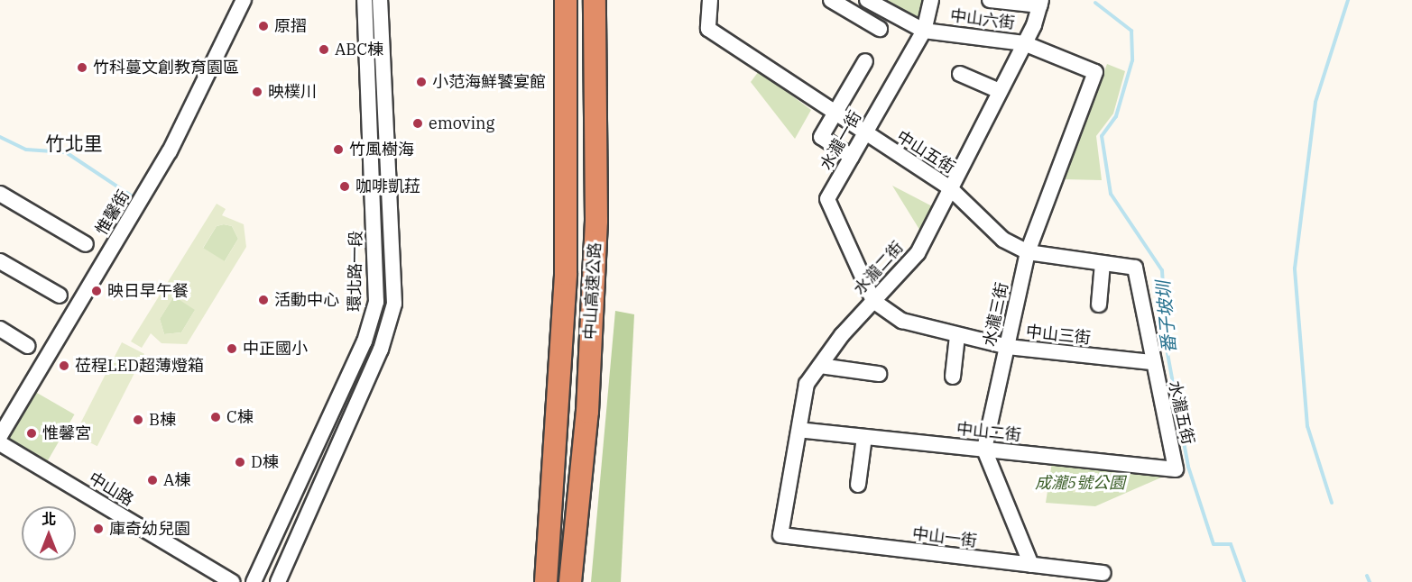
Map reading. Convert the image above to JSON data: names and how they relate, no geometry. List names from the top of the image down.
{
  "streets": {
    "highway": ["中山高速公路"],
    "street": [
      "中山六街",
      "水瀧一街",
      "中山五街",
      "惟馨街",
      "水瀧二街",
      "環北路一段",
      "水瀧三街",
      "中山三街",
      "水瀧五街",
      "中山二街",
      "中山路",
      "中山一街"
    ]
  },
  "crossings": [
    ["中山六街", "水瀧一街"],
    ["中山六街", "水瀧二街"],
    ["中山六街", "水瀧三街"],
    ["水瀧一街", "中山五街"],
    ["水瀧一街", "水瀧二街"],
    ["水瀧一街", "中山三街"],
    ["中山五街", "水瀧二街"],
    ["中山五街", "水瀧三街"],
    ["中山五街", "水瀧五街"],
    ["水瀧二街", "中山三街"],
    ["水瀧二街", "中山二街"],
    ["水瀧二街", "中山一街"],
    ["水瀧三街", "中山三街"],
    ["水瀧三街", "中山二街"],
    ["中山三街", "水瀧五街"],
    ["水瀧五街", "中山二街"]
  ],
  "districts": ["竹北里"],
  "water": ["番子坡圳"],
  "parks": ["成瀧5號公園"],
  "places": [
    "原摺",
    "ABC棟",
    "竹科蔓文創教育園區",
    "小范海鮮饕宴館",
    "映樸川",
    "emoving",
    "竹風樹海",
    "咖啡凱菈",
    "映日早午餐",
    "活動中心",
    "中正國小",
    "莅程LED超薄燈箱",
    "C棟",
    "B棟",
    "惟馨宮",
    "D棟",
    "A棟",
    "庫奇幼兒園"
  ],
  "north": "top"
}
